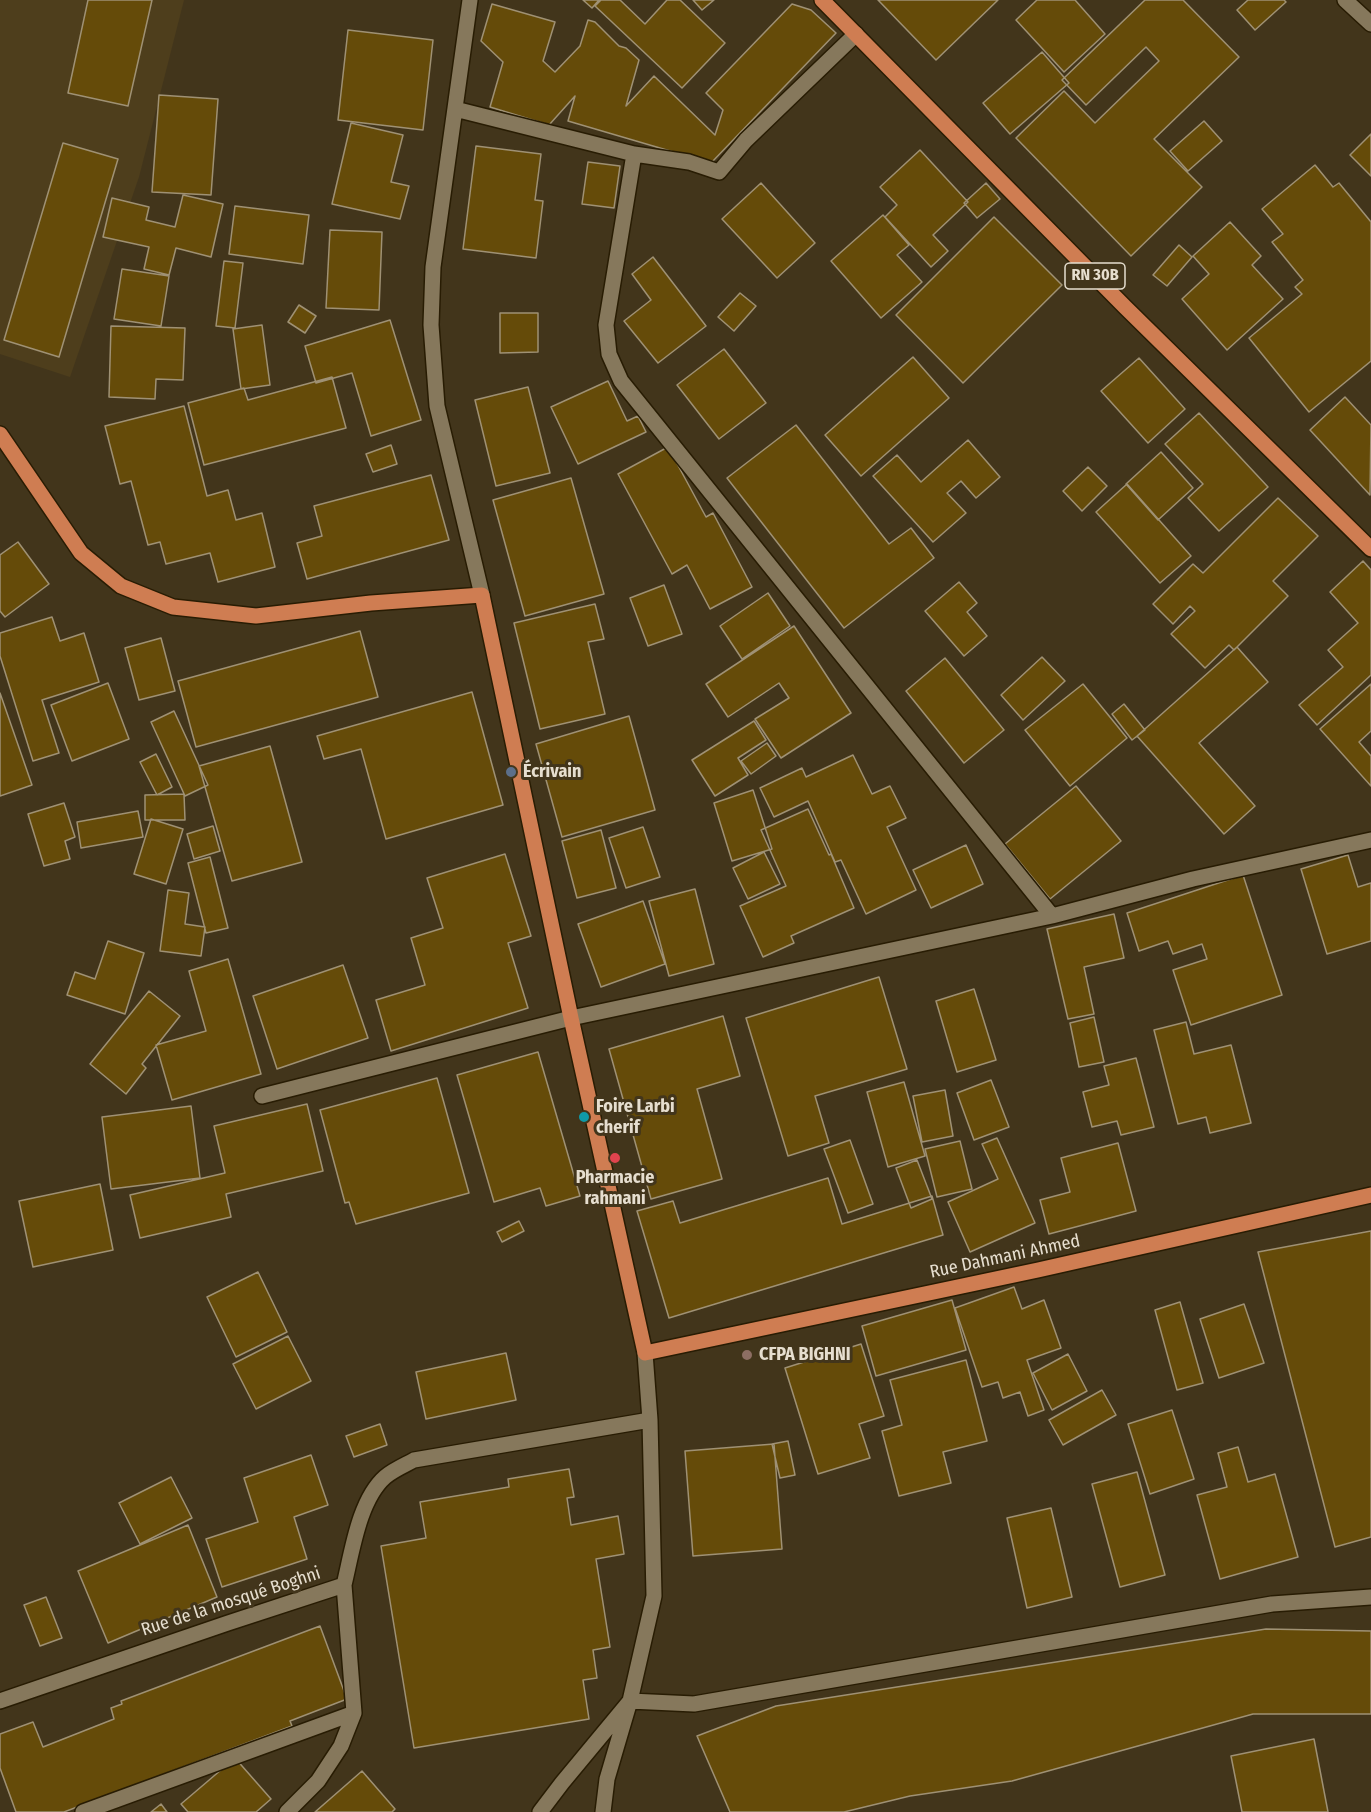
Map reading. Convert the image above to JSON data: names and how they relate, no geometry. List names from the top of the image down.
{
  "streets": {
    "main road": ["RN 30B", "Rue Dahmani Ahmed"],
    "street": ["Rue de la mosqué Boghni"]
  },
  "places": [
    "Écrivain",
    "Foire Larbi cherif",
    "Pharmacie rahmani",
    "CFPA BIGHNI"
  ]
}
